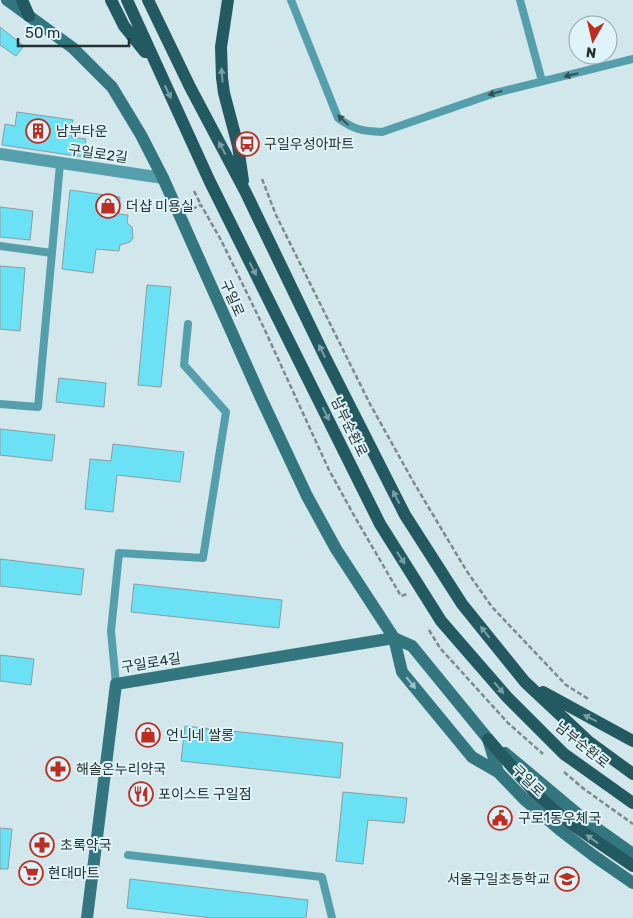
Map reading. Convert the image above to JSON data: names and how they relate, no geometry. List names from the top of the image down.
{
  "streets": {
    "main road": ["구일로", "남부순환로", "구일로4길"],
    "street": ["구일로2길"]
  },
  "crossings": [
    ["구일로2길", "구일로"],
    ["구일로", "구일로4길"]
  ],
  "places": {
    "building": ["남부타운"],
    "bus stop": ["구일우성아파트"],
    "shop": ["더샵 미용실", "언니네 쌀롱"],
    "pharmacy": ["해솔온누리약국", "초록약국"],
    "restaurant": ["포이스트 구일점"],
    "public building": ["구로1동우체국"],
    "supermarket": ["현대마트"],
    "school or university": ["서울구일초등학교"]
  },
  "scale_bar": "50 m",
  "north": "bottom"
}
